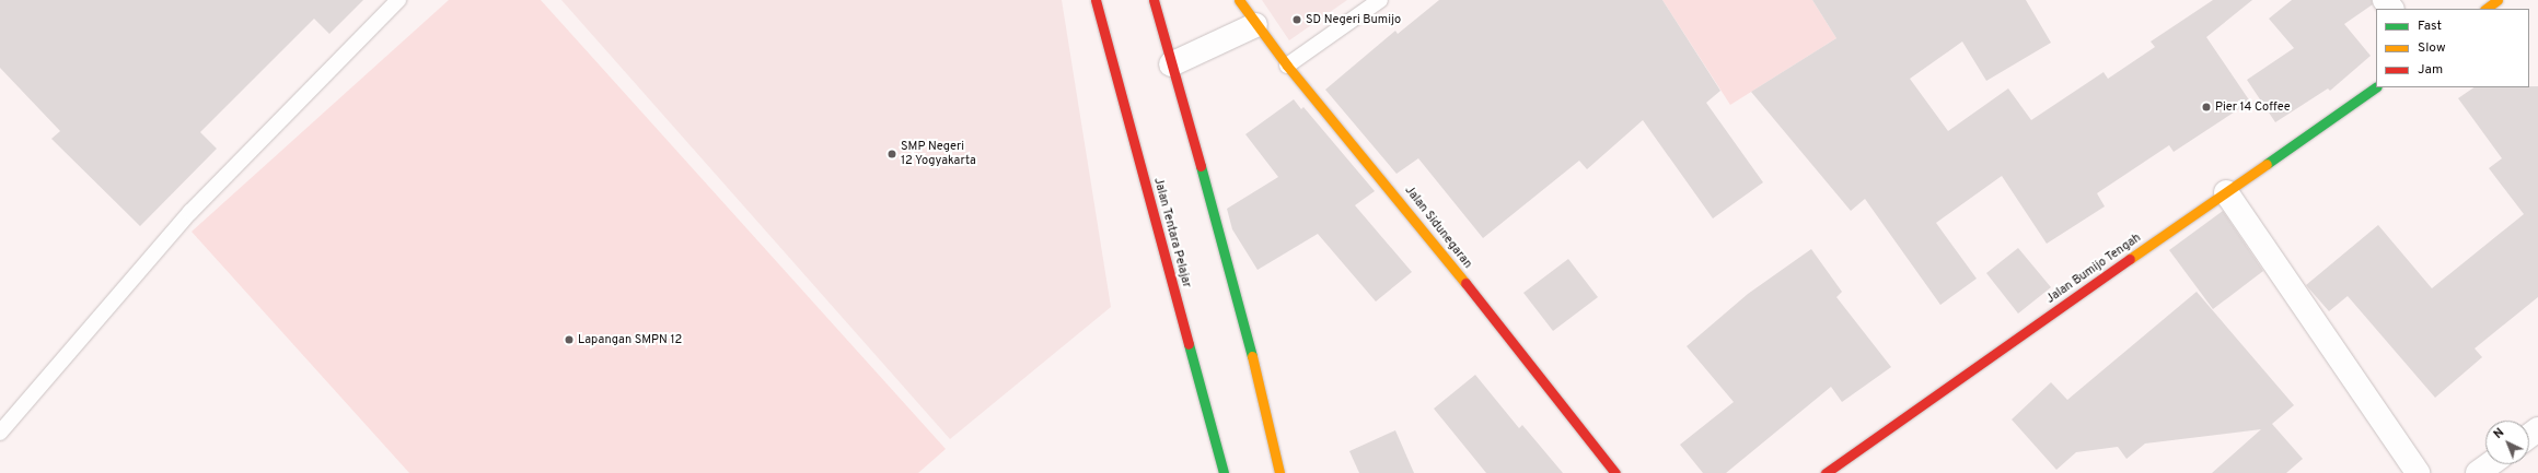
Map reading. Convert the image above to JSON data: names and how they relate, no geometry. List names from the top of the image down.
{
  "streets": {
    "street": ["Jalan Sidunegaran", "Jalan Tentara Pelajar", "Jalan Bumijo Tengah"]
  },
  "places": [
    "SD Negeri Bumijo",
    "Pier 14 Coffee",
    "SMP Negeri 12 Yogyakarta",
    "Lapangan SMPN 12"
  ],
  "legend": ["Fast", "Slow", "Jam"],
  "north": "top left"
}
